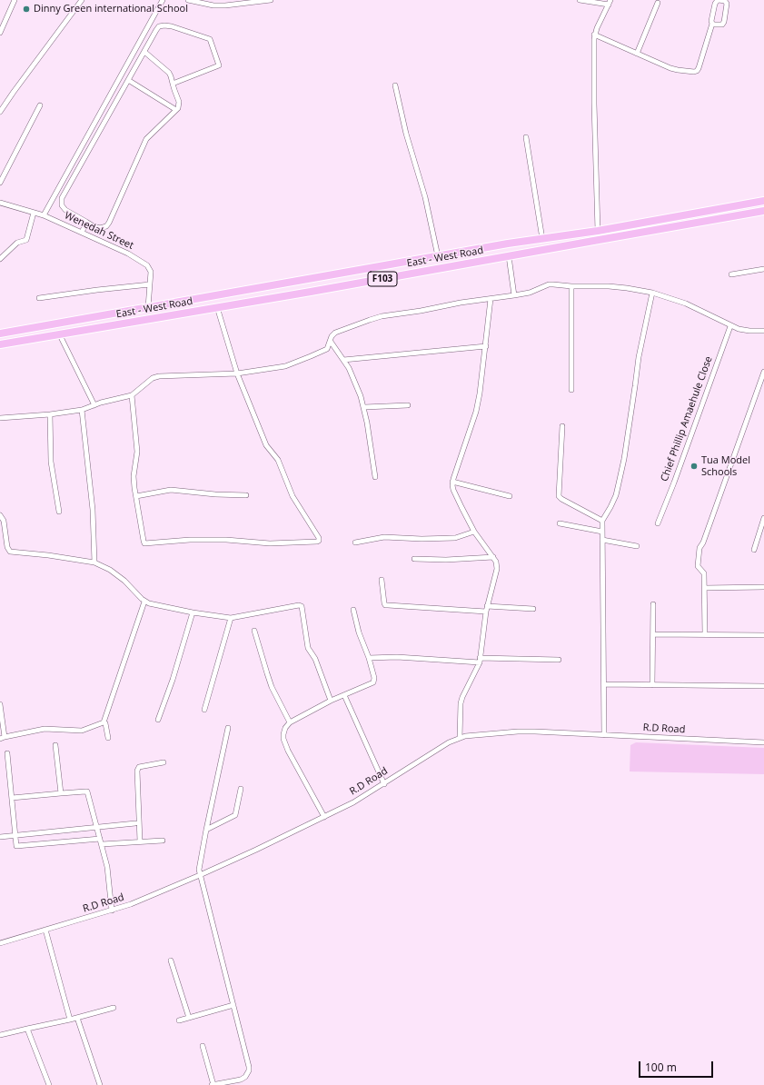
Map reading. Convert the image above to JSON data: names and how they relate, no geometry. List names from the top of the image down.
{
  "streets": {
    "main road": ["East - West Road", "F103"],
    "street": ["Wenedah Street", "Chief Phillip Amaehule Close", "R.D Road"]
  },
  "crossings": [
    ["Wenedah Street", "East - West Road"]
  ],
  "places": ["Dinny Green international School", "Tua Model Schools"],
  "scale_bar": "100 m"
}
